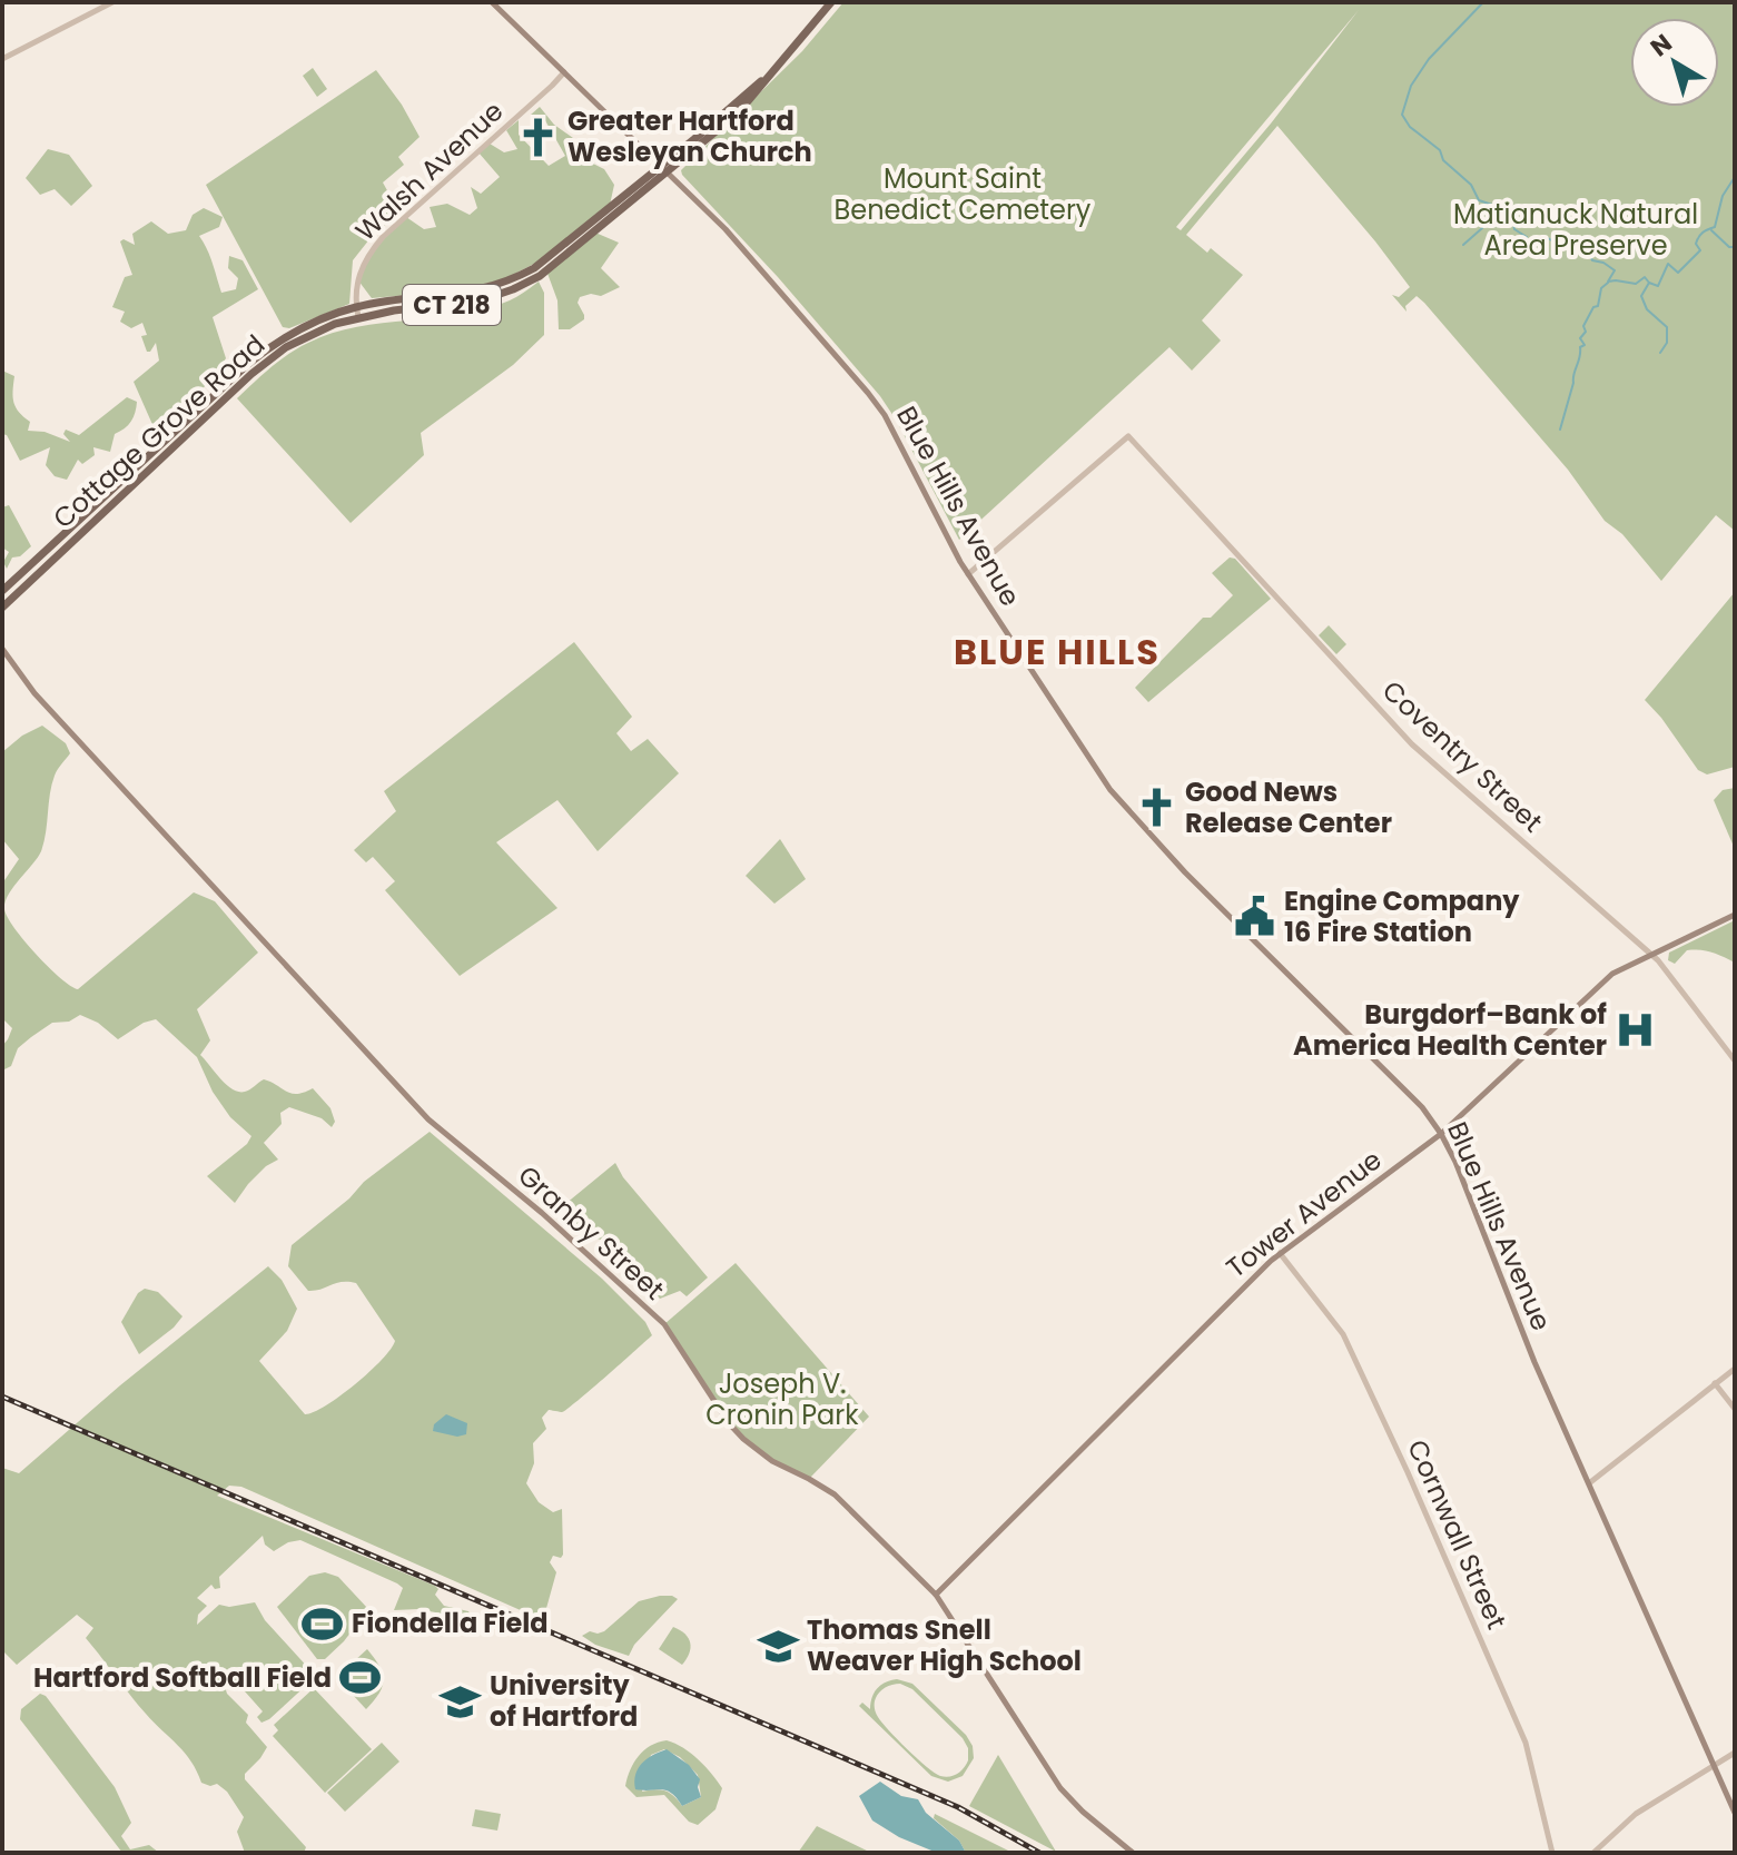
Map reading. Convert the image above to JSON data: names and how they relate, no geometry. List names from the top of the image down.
{
  "streets": {
    "main road": [
      "CT 218",
      "Cottage Grove Road",
      "Blue Hills Avenue",
      "Tower Avenue",
      "Granby Street"
    ],
    "street": ["Walsh Avenue", "Coventry Street", "Cornwall Street"]
  },
  "crossings": [
    ["Walsh Avenue", "Cottage Grove Road"],
    ["Walsh Avenue", "Blue Hills Avenue"],
    ["Cottage Grove Road", "Blue Hills Avenue"],
    ["Blue Hills Avenue", "Coventry Street"],
    ["Blue Hills Avenue", "Tower Avenue"],
    ["Coventry Street", "Tower Avenue"],
    ["Tower Avenue", "Granby Street"],
    ["Tower Avenue", "Cornwall Street"]
  ],
  "districts": ["BLUE HILLS"],
  "parks": ["Mount Saint Benedict Cemetery", "Matianuck Natural Area Preserve", "Joseph V. Cronin Park"],
  "places": {
    "church": ["Greater Hartford Wesleyan Church", "Good News Release Center"],
    "public building": ["Engine Company 16 Fire Station"],
    "hospital": ["Burgdorf–Bank of America Health Center"],
    "sports": ["Fiondella Field", "Hartford Softball Field"],
    "school or university": ["Thomas Snell Weaver High School", "University of Hartford"]
  },
  "north": "top left"
}
